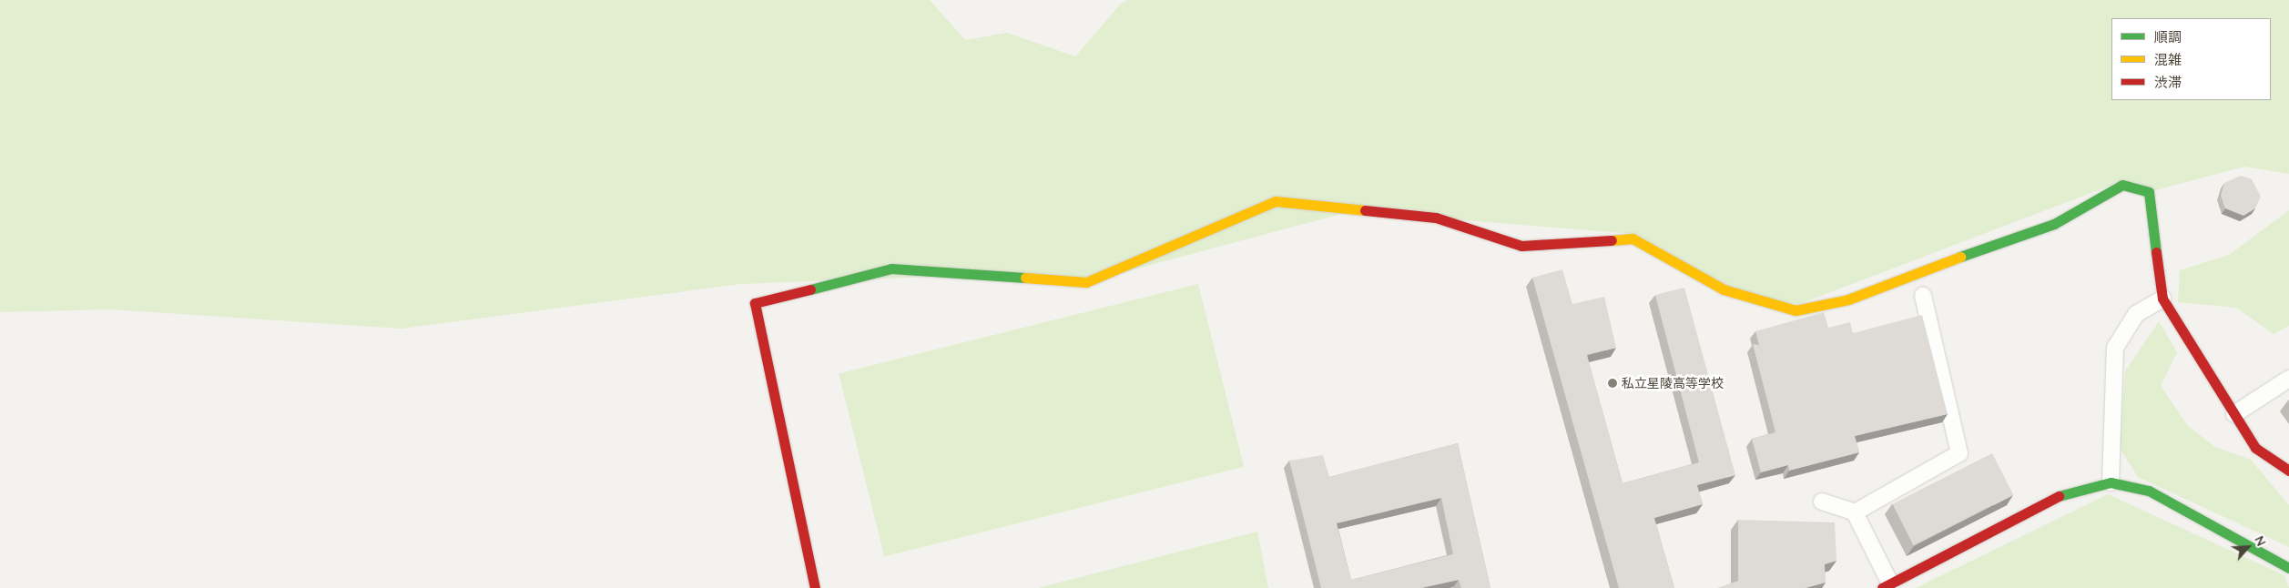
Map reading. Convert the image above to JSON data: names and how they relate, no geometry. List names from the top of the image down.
{
  "places": ["私立星陵高等学校"],
  "legend": ["順調", "混雑", "渋滞"],
  "north": "top right"
}
